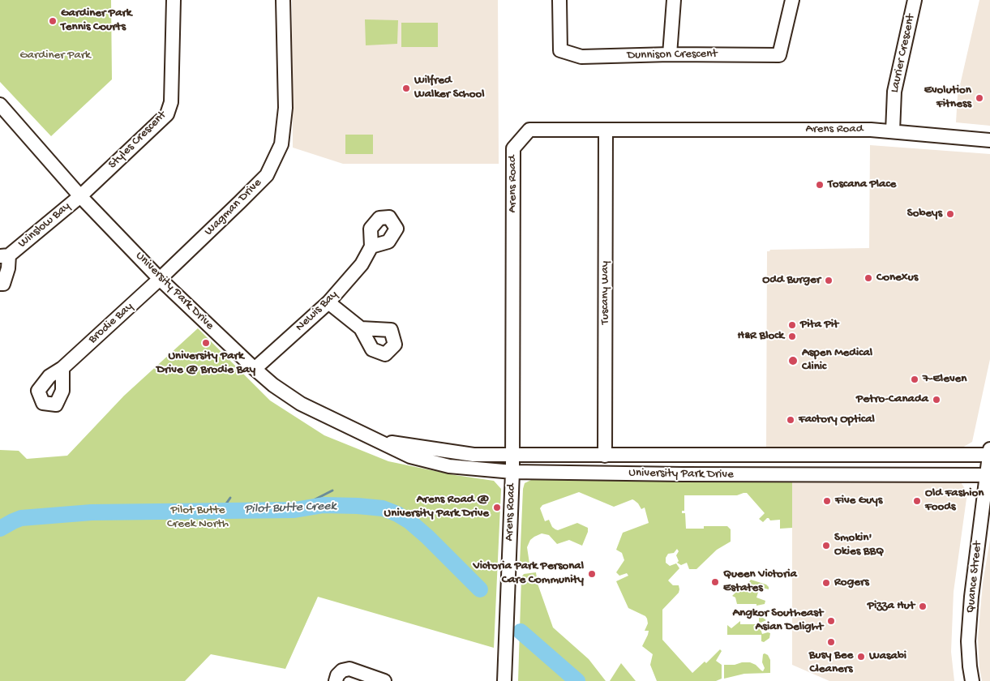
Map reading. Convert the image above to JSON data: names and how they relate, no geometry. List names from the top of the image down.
{
  "streets": {
    "street": [
      "Laurier Crescent",
      "Dunnison Crescent",
      "Arens Road",
      "Styles Crescent",
      "Wagman Drive",
      "Winslow Bay",
      "University Park Drive",
      "Tuscany Way",
      "Newis Bay",
      "Brodie Bay",
      "Quance Street"
    ]
  },
  "crossings": [
    ["Laurier Crescent", "Arens Road"],
    ["Arens Road", "University Park Drive"],
    ["Arens Road", "Tuscany Way"],
    ["Styles Crescent", "Winslow Bay"],
    ["Styles Crescent", "University Park Drive"],
    ["Wagman Drive", "University Park Drive"],
    ["Wagman Drive", "Brodie Bay"],
    ["Winslow Bay", "University Park Drive"],
    ["University Park Drive", "Tuscany Way"],
    ["University Park Drive", "Newis Bay"],
    ["University Park Drive", "Brodie Bay"],
    ["University Park Drive", "Quance Street"]
  ],
  "water": ["Pilot Butte Creek"],
  "parks": ["Gardiner Park", "Pilot Butte Creek North"],
  "places": [
    "Gardiner Park Tennis Courts",
    "Wilfred Walker School",
    "Evolution Fitness",
    "Toscana Place",
    "Sobeys",
    "Conexus",
    "Odd Burger",
    "Pita Pit",
    "H&R Block",
    "University Park Drive @ Brodie Bay",
    "Aspen Medical Clinic",
    "7-Eleven",
    "Petro-Canada",
    "Factory Optical",
    "Five Guys",
    "Old Fashion Foods",
    "Arens Road @ University Park Drive",
    "Smokin' Okies BBQ",
    "Victoria Park Personal Care Community",
    "Queen Victoria Estates",
    "Rogers",
    "Pizza Hut",
    "Angkor Southeast Asian Delight",
    "Busy Bee Cleaners",
    "Wasabi"
  ]
}
